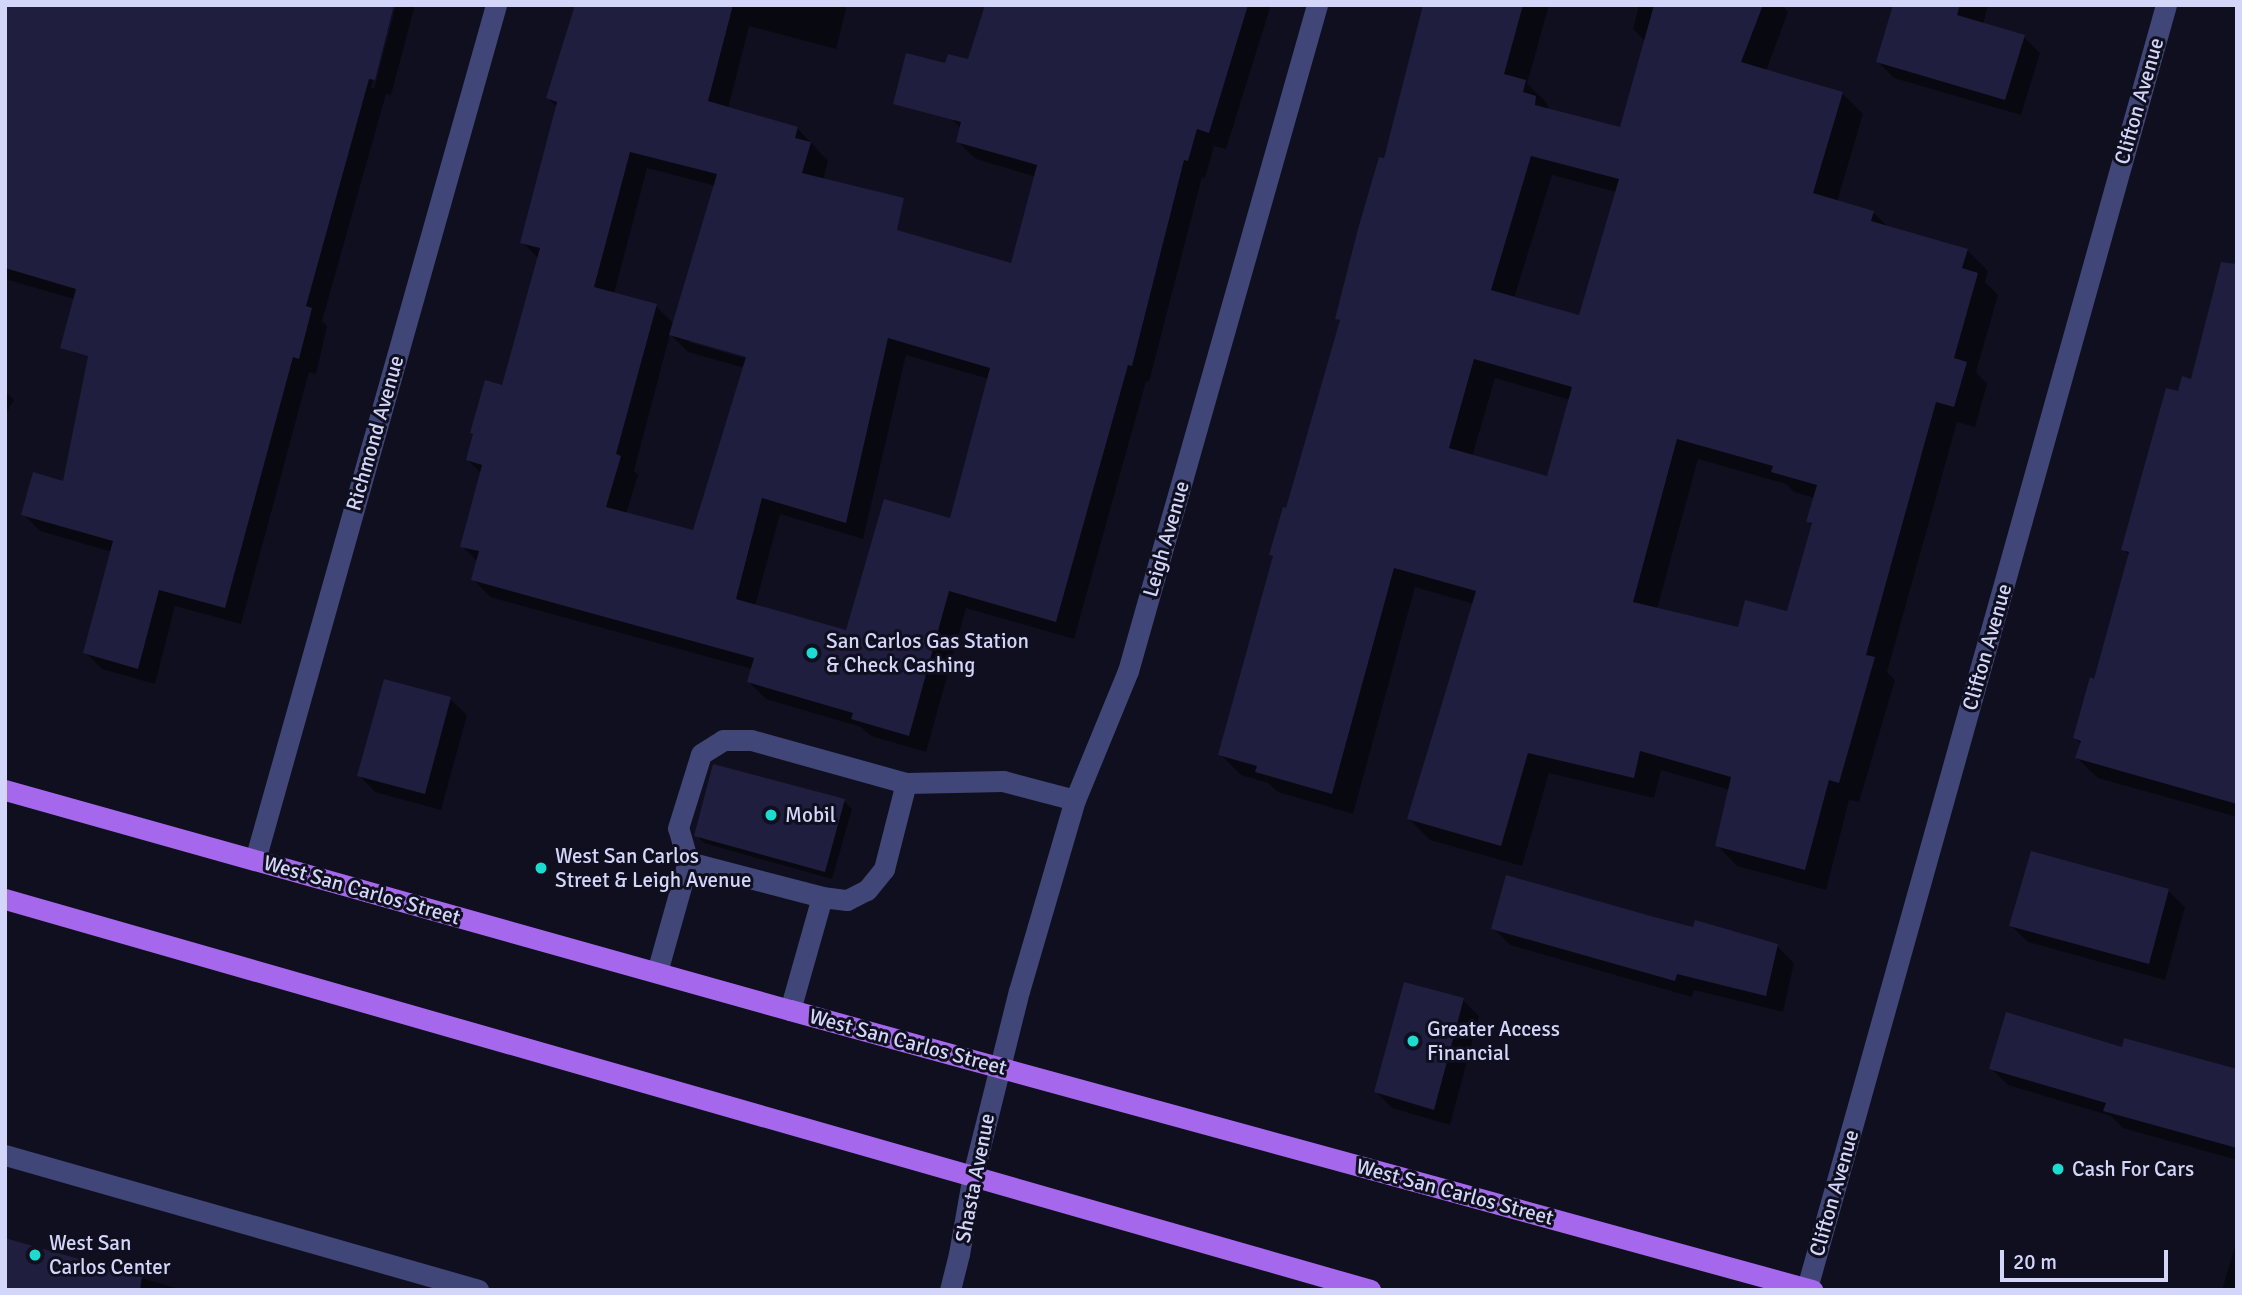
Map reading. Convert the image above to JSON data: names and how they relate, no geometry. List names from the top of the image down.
{
  "streets": {
    "main road": ["West San Carlos Street"],
    "street": [
      "Clifton Avenue",
      "Richmond Avenue",
      "Leigh Avenue",
      "Shasta Avenue"
    ]
  },
  "crossings": [
    ["Clifton Avenue", "West San Carlos Street"],
    ["Richmond Avenue", "West San Carlos Street"],
    ["Leigh Avenue", "West San Carlos Street"],
    ["Leigh Avenue", "Shasta Avenue"],
    ["West San Carlos Street", "Shasta Avenue"]
  ],
  "places": [
    "San Carlos Gas Station & Check Cashing",
    "Mobil",
    "West San Carlos Street & Leigh Avenue",
    "Greater Access Financial",
    "Cash For Cars",
    "West San Carlos Center"
  ],
  "scale_bar": "20 m"
}
